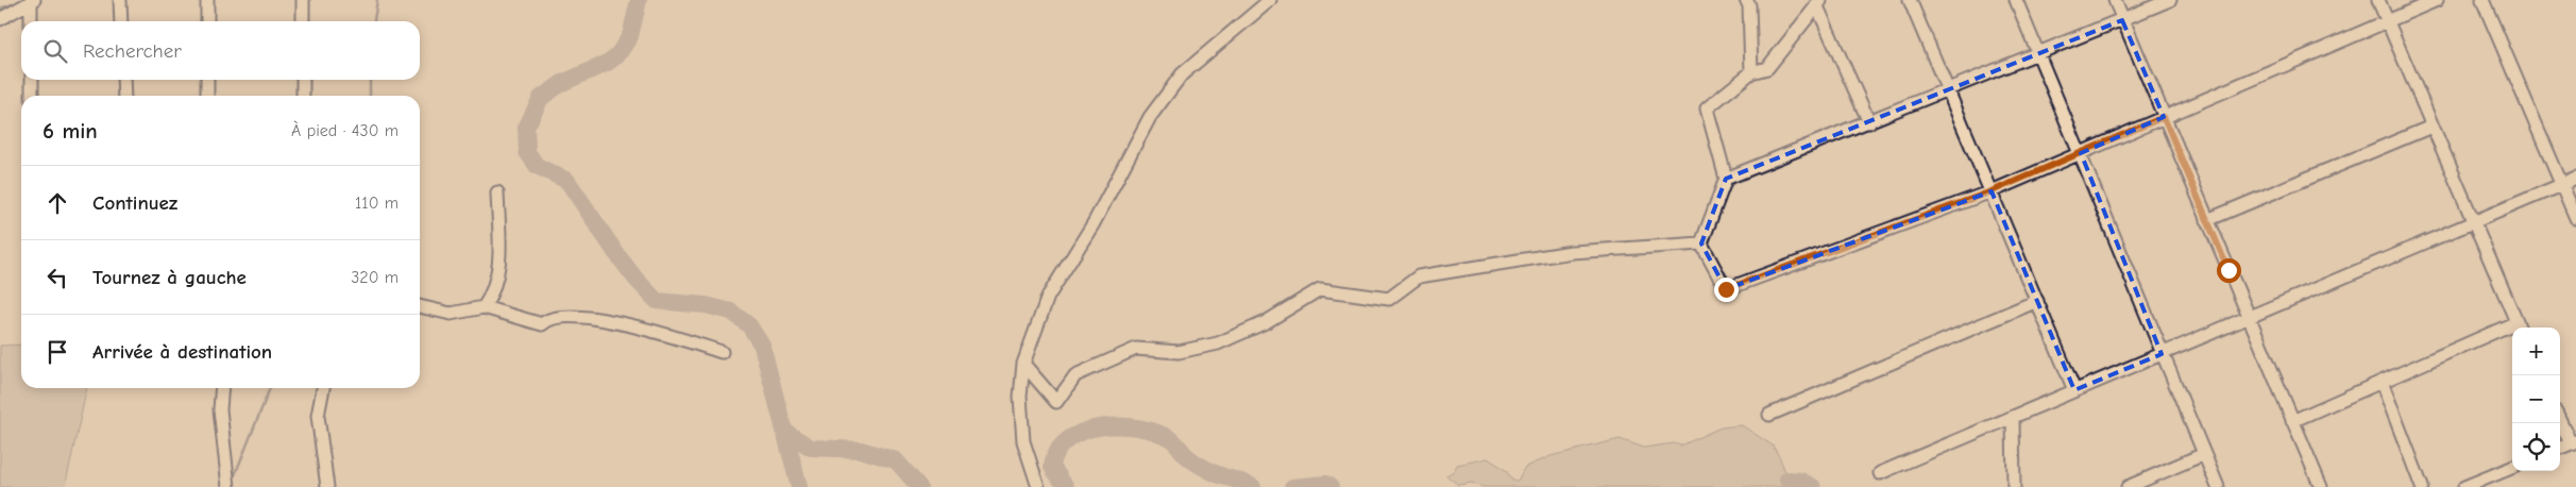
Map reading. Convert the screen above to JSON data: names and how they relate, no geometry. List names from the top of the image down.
{
  "page": {
    "search": "Rechercher",
    "heading": ["6 min", "À pied · 430 m"],
    "list": [
      ["Continuez", "110 m"],
      ["Tournez à gauche", "320 m"],
      "Arrivée à destination"
    ],
    "map_buttons": ["+", "−"]
  }
}
